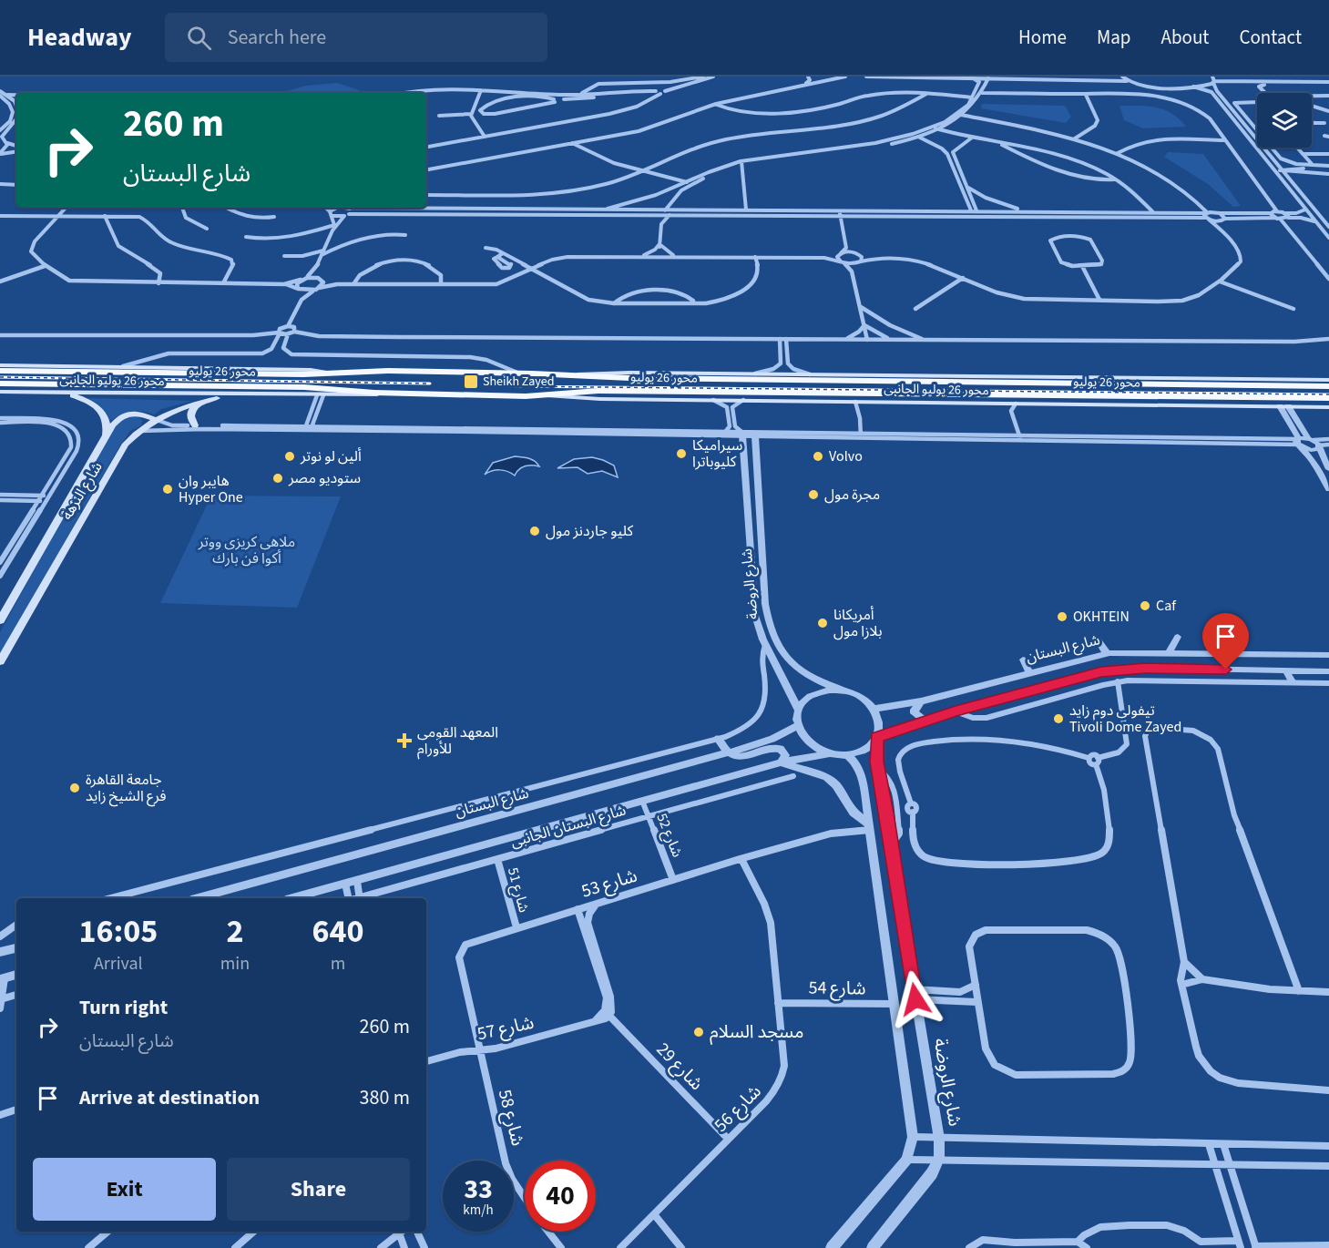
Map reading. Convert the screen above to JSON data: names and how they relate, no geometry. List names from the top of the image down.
{
  "streets": {
    "highway": ["محور 26 يوليو"],
    "main road": ["محور 26 يوليو الجانبى", "شارع النزهة"],
    "street": [
      "شارع الروضة",
      "شارع البستان",
      "شارع البستان الجانبى",
      "شارع 52",
      "شارع 53",
      "شارع 51",
      "شارع 54",
      "شارع 57",
      "شارع 29",
      "شارع 56",
      "شارع 58"
    ]
  },
  "crossings": [
    ["محور 26 يوليو", "محور 26 يوليو الجانبى"],
    ["محور 26 يوليو الجانبى", "شارع النزهة"],
    ["شارع الروضة", "شارع البستان"],
    ["شارع البستان الجانبى", "شارع 52"],
    ["شارع البستان الجانبى", "شارع 51"],
    ["شارع 52", "شارع 53"],
    ["شارع 53", "شارع 51"],
    ["شارع 53", "شارع 57"],
    ["شارع 53", "شارع 56"],
    ["شارع 53", "شارع 58"],
    ["شارع 54", "شارع 56"],
    ["شارع 57", "شارع 29"],
    ["شارع 57", "شارع 58"],
    ["شارع 29", "شارع 56"]
  ],
  "parks": ["ملاهى كريزى ووتر أكوا فن بارك"],
  "places": {
    "transit": ["Sheikh Zayed"],
    "other": [
      "سيراميكا كليوباترا",
      "ألين لو نوتر",
      "Volvo",
      "ستوديو مصر",
      "هايبر وان Hyper One",
      "مجرة مول",
      "كليو جاردنز مول",
      "Caf",
      "OKHTEIN",
      "أمريكانا بلازا مول",
      "تيفولى دوم زايد Tivoli Dome Zayed",
      "جامعة القاهرة فرع الشيخ زايد",
      "مسجد السلام"
    ],
    "health": ["المعهد القومى للأورام"]
  },
  "page": {
    "header": "Headway",
    "search": "Search here",
    "nav": [
      "Home",
      "Map",
      "About",
      "Contact"
    ],
    "turn": ["260 m", "شارع البستان"],
    "eta": [
      "16:05",
      "Arrival",
      "2",
      "min",
      "640",
      "m"
    ],
    "list": [
      {
        "name": "Turn right",
        "note": "شارع البستان",
        "value": "260 m"
      },
      {
        "name": "Arrive at destination",
        "value": "380 m"
      }
    ],
    "buttons": ["Exit", "Share"],
    "speed": "33 km/h",
    "limit": "40"
  }
}
